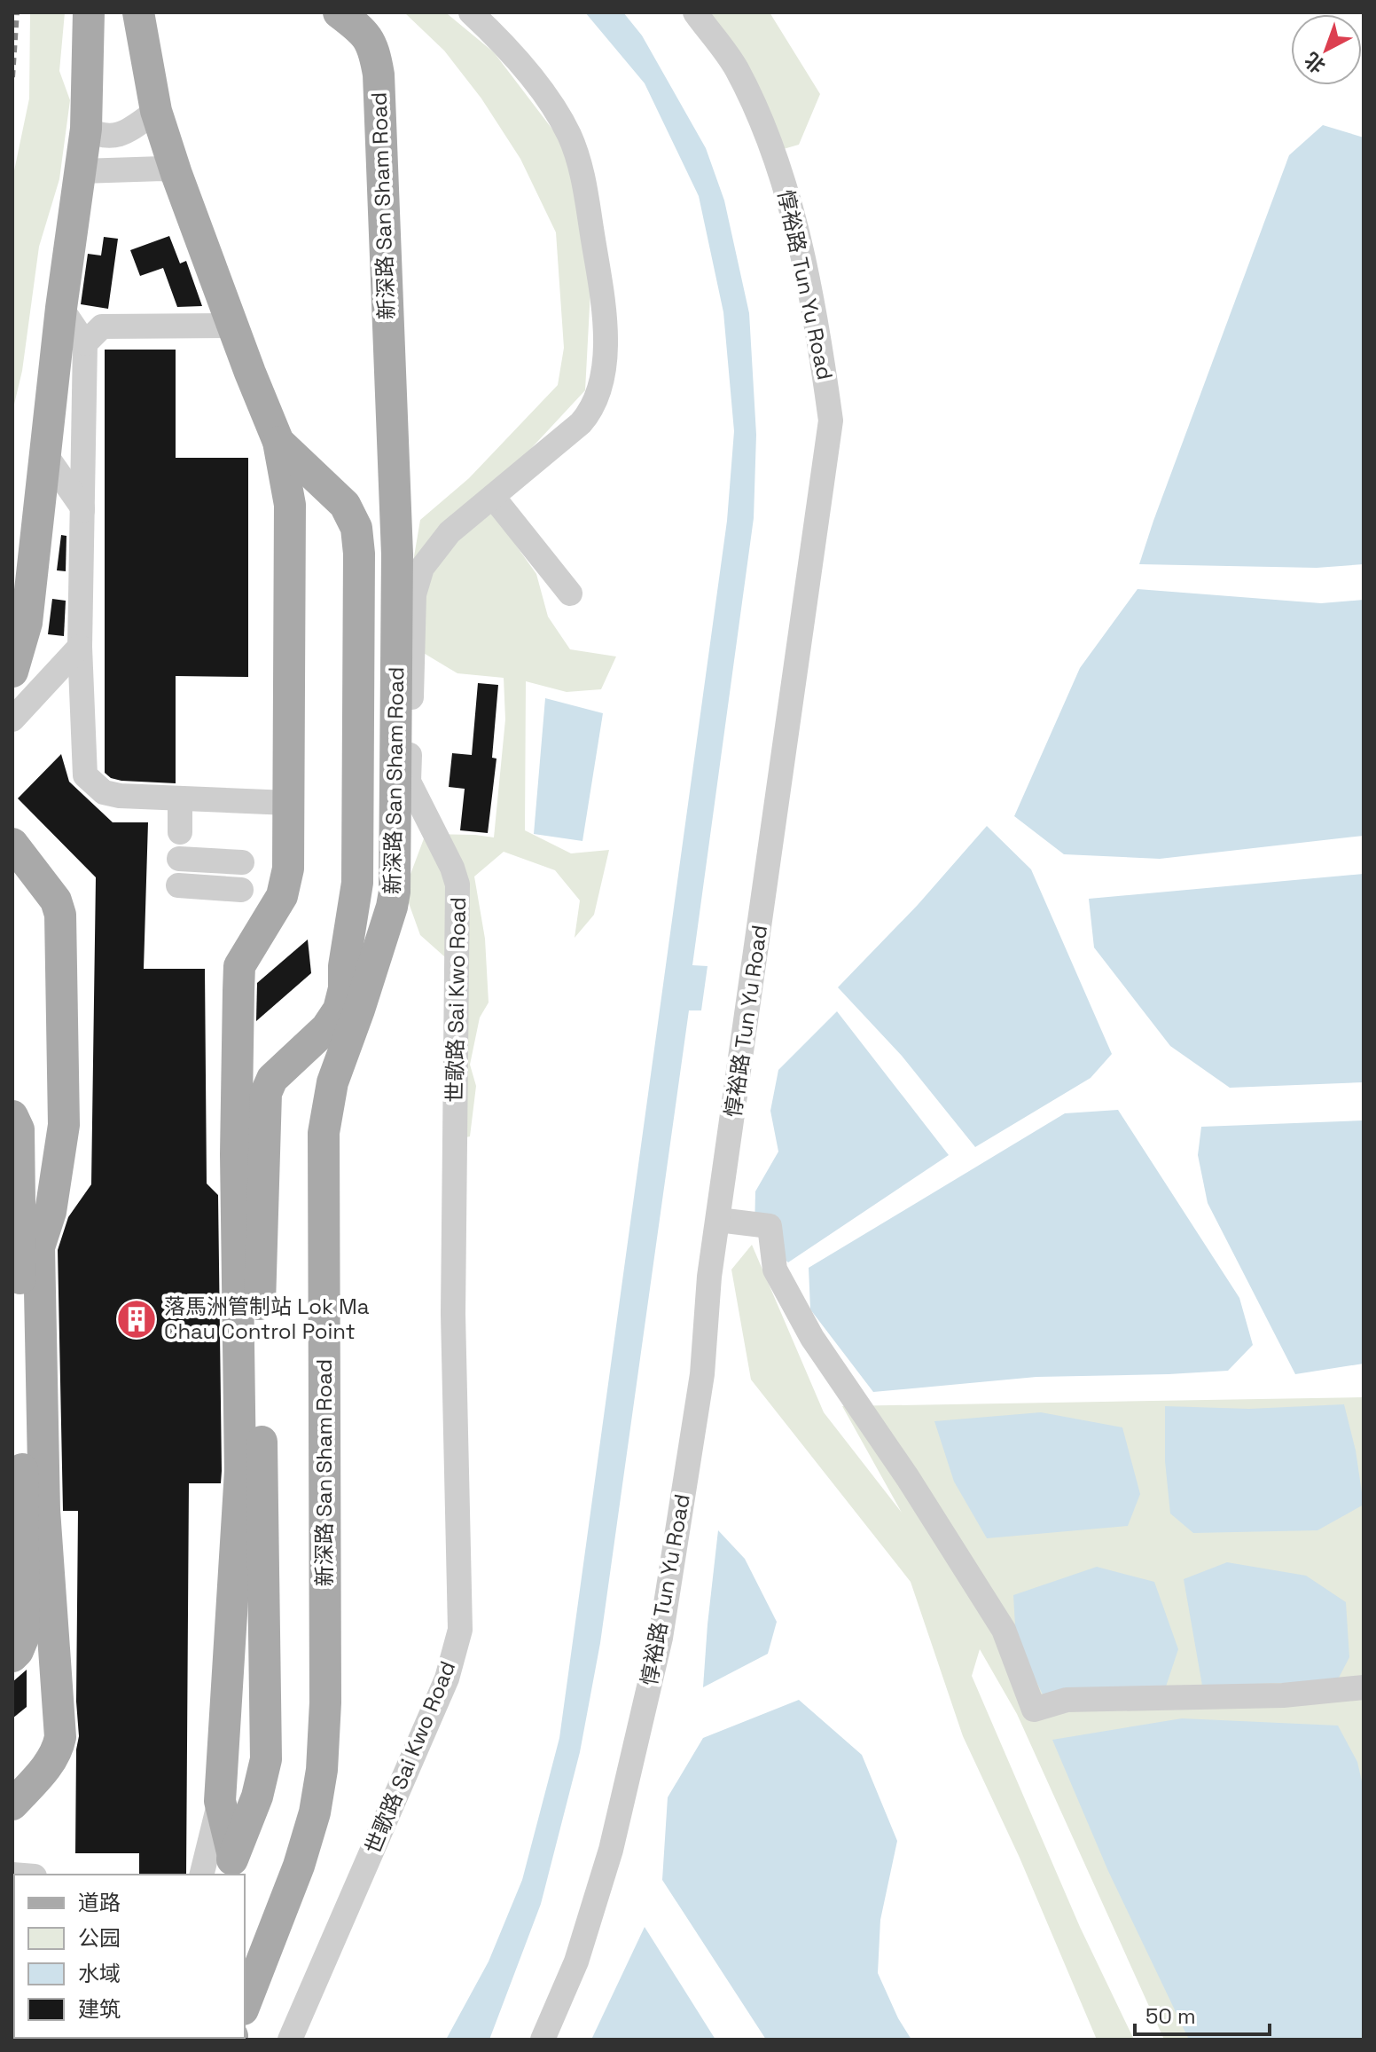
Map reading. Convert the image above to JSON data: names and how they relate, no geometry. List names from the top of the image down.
{
  "streets": {
    "main road": ["新深路 San Sham Road"],
    "street": ["惇裕路 Tun Yu Road", "世歌路 Sai Kwo Road"]
  },
  "places": {
    "building": ["落馬洲管制站 Lok Ma Chau Control Point"]
  },
  "legend": [
    "道路",
    "公园",
    "水域",
    "建筑"
  ],
  "scale_bar": "50 m",
  "north": "bottom left"
}
